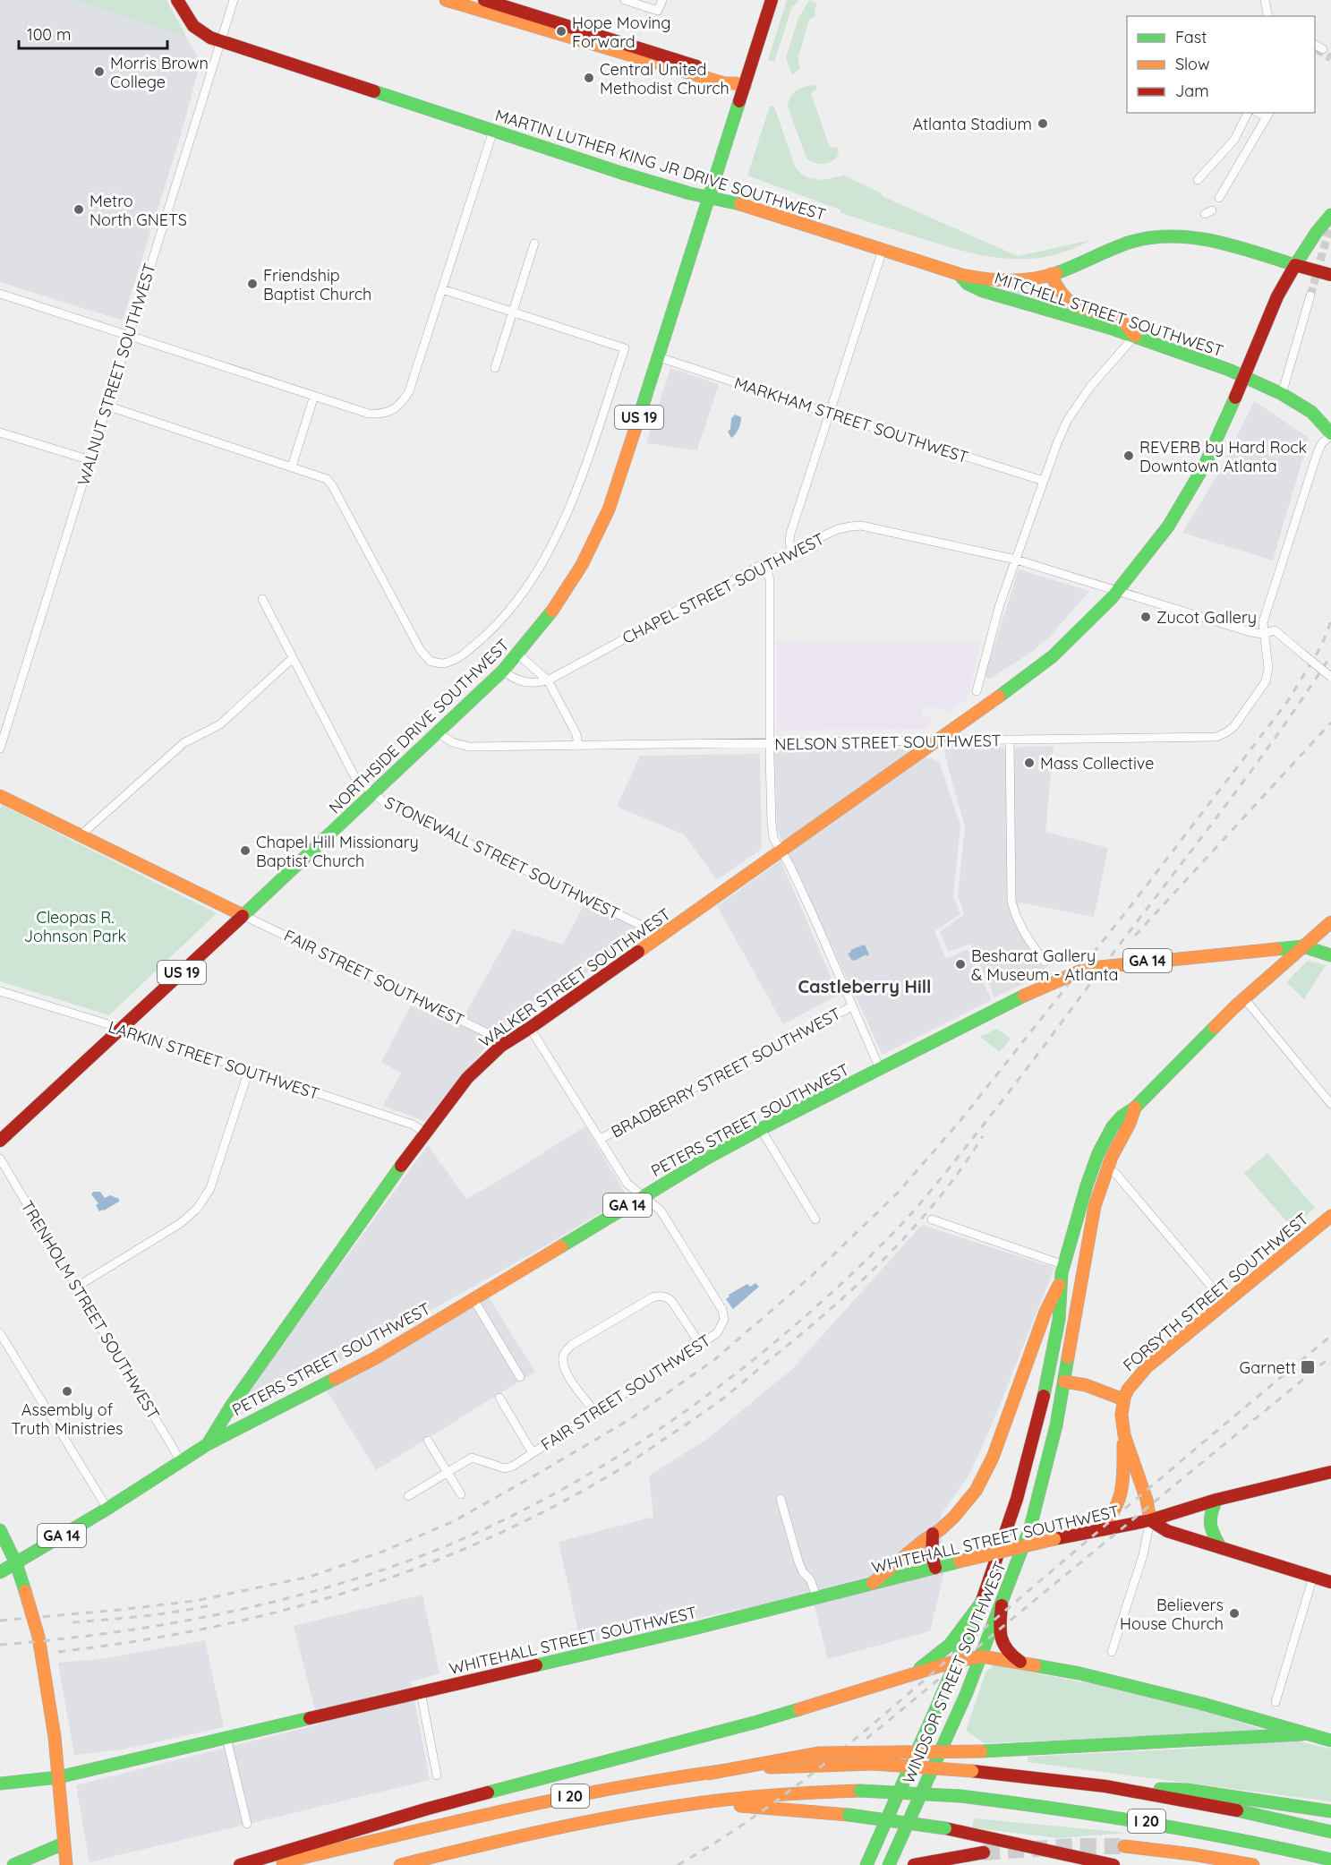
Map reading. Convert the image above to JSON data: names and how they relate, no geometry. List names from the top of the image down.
{
  "streets": {
    "main road": [
      "MARTIN LUTHER KING JR DRIVE SOUTHWEST",
      "MITCHELL STREET SOUTHWEST",
      "US 19",
      "NORTHSIDE DRIVE SOUTHWEST",
      "GA 14",
      "WALKER STREET SOUTHWEST",
      "PETERS STREET SOUTHWEST",
      "FORSYTH STREET SOUTHWEST",
      "WHITEHALL STREET SOUTHWEST",
      "WINDSOR STREET SOUTHWEST",
      "I 20"
    ],
    "street": [
      "WALNUT STREET SOUTHWEST",
      "MARKHAM STREET SOUTHWEST",
      "CHAPEL STREET SOUTHWEST",
      "NELSON STREET SOUTHWEST",
      "STONEWALL STREET SOUTHWEST",
      "FAIR STREET SOUTHWEST",
      "LARKIN STREET SOUTHWEST",
      "BRADBERRY STREET SOUTHWEST",
      "TRENHOLM STREET SOUTHWEST"
    ]
  },
  "crossings": [
    ["MARTIN LUTHER KING JR DRIVE SOUTHWEST", "MITCHELL STREET SOUTHWEST"],
    ["MARTIN LUTHER KING JR DRIVE SOUTHWEST", "WALNUT STREET SOUTHWEST"],
    ["MARTIN LUTHER KING JR DRIVE SOUTHWEST", "US 19"],
    ["MARTIN LUTHER KING JR DRIVE SOUTHWEST", "NORTHSIDE DRIVE SOUTHWEST"],
    ["MARTIN LUTHER KING JR DRIVE SOUTHWEST", "WALKER STREET SOUTHWEST"],
    ["MITCHELL STREET SOUTHWEST", "NELSON STREET SOUTHWEST"],
    ["US 19", "NORTHSIDE DRIVE SOUTHWEST"],
    ["MARKHAM STREET SOUTHWEST", "NORTHSIDE DRIVE SOUTHWEST"],
    ["CHAPEL STREET SOUTHWEST", "NORTHSIDE DRIVE SOUTHWEST"],
    ["CHAPEL STREET SOUTHWEST", "NELSON STREET SOUTHWEST"],
    ["CHAPEL STREET SOUTHWEST", "WALKER STREET SOUTHWEST"],
    ["NORTHSIDE DRIVE SOUTHWEST", "NELSON STREET SOUTHWEST"],
    ["NORTHSIDE DRIVE SOUTHWEST", "STONEWALL STREET SOUTHWEST"],
    ["NORTHSIDE DRIVE SOUTHWEST", "FAIR STREET SOUTHWEST"],
    ["NORTHSIDE DRIVE SOUTHWEST", "LARKIN STREET SOUTHWEST"],
    ["NELSON STREET SOUTHWEST", "WALKER STREET SOUTHWEST"],
    ["STONEWALL STREET SOUTHWEST", "WALKER STREET SOUTHWEST"],
    ["FAIR STREET SOUTHWEST", "WALKER STREET SOUTHWEST"],
    ["FAIR STREET SOUTHWEST", "BRADBERRY STREET SOUTHWEST"],
    ["FAIR STREET SOUTHWEST", "PETERS STREET SOUTHWEST"],
    ["WALKER STREET SOUTHWEST", "LARKIN STREET SOUTHWEST"],
    ["WALKER STREET SOUTHWEST", "PETERS STREET SOUTHWEST"],
    ["PETERS STREET SOUTHWEST", "TRENHOLM STREET SOUTHWEST"]
  ],
  "districts": ["Castleberry Hill"],
  "parks": ["Cleopas R. Johnson Park"],
  "places": {
    "other": [
      "Hope Moving Forward",
      "Morris Brown College",
      "Central United Methodist Church",
      "Atlanta Stadium",
      "Metro North GNETS",
      "Friendship Baptist Church",
      "REVERB by Hard Rock Downtown Atlanta",
      "Zucot Gallery",
      "Mass Collective",
      "Chapel Hill Missionary Baptist Church",
      "Besharat Gallery & Museum - Atlanta",
      "Assembly of Truth Ministries",
      "Believers House Church"
    ],
    "transit": ["Garnett"]
  },
  "legend": ["Fast", "Slow", "Jam"],
  "scale_bar": "100 m"
}
